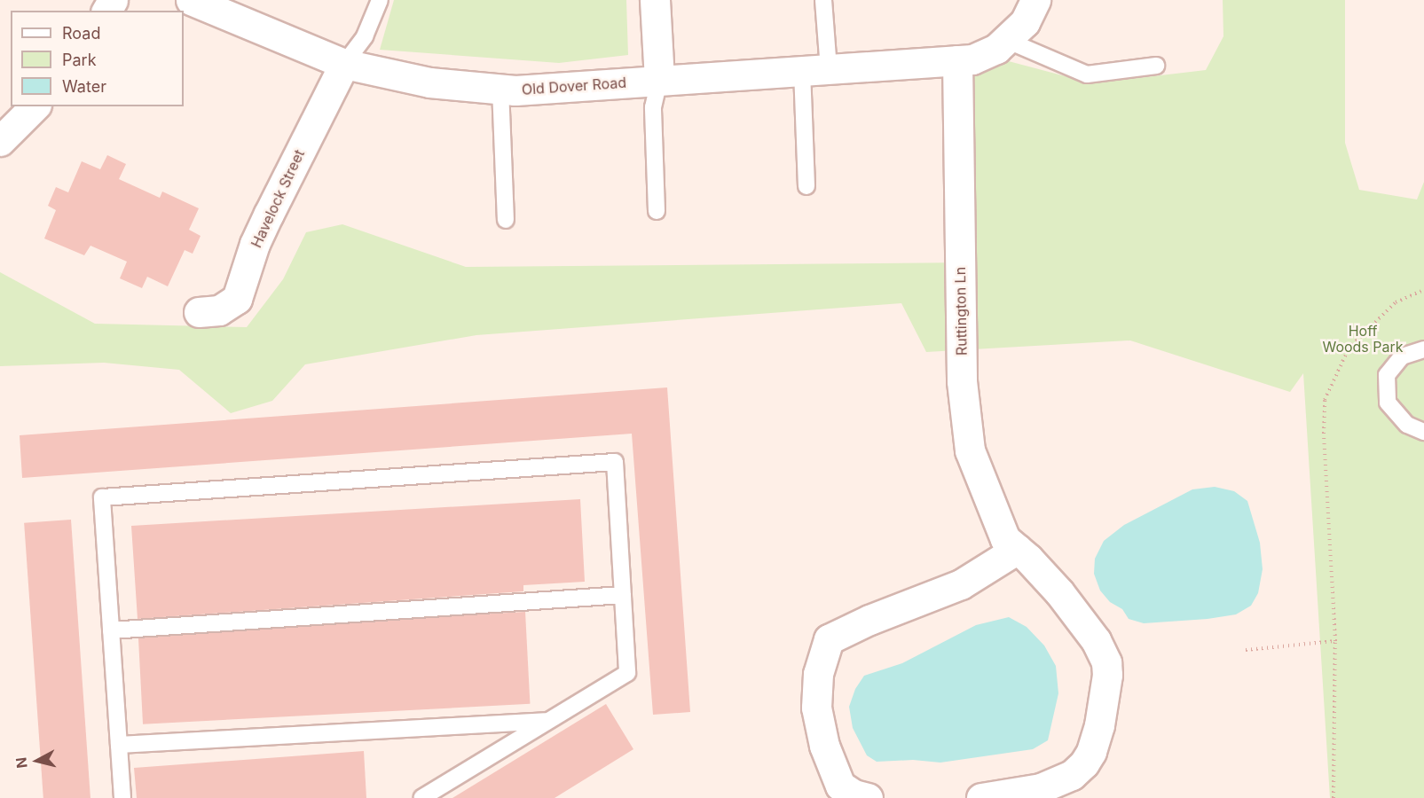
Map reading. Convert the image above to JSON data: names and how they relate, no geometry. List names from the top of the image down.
{
  "streets": {
    "street": ["Old Dover Road", "Havelock Street", "Ruttington Ln"]
  },
  "crossings": [
    ["Old Dover Road", "Havelock Street"],
    ["Old Dover Road", "Ruttington Ln"]
  ],
  "parks": ["Hoff Woods Park"],
  "legend": ["Road", "Park", "Water"],
  "north": "left"
}
